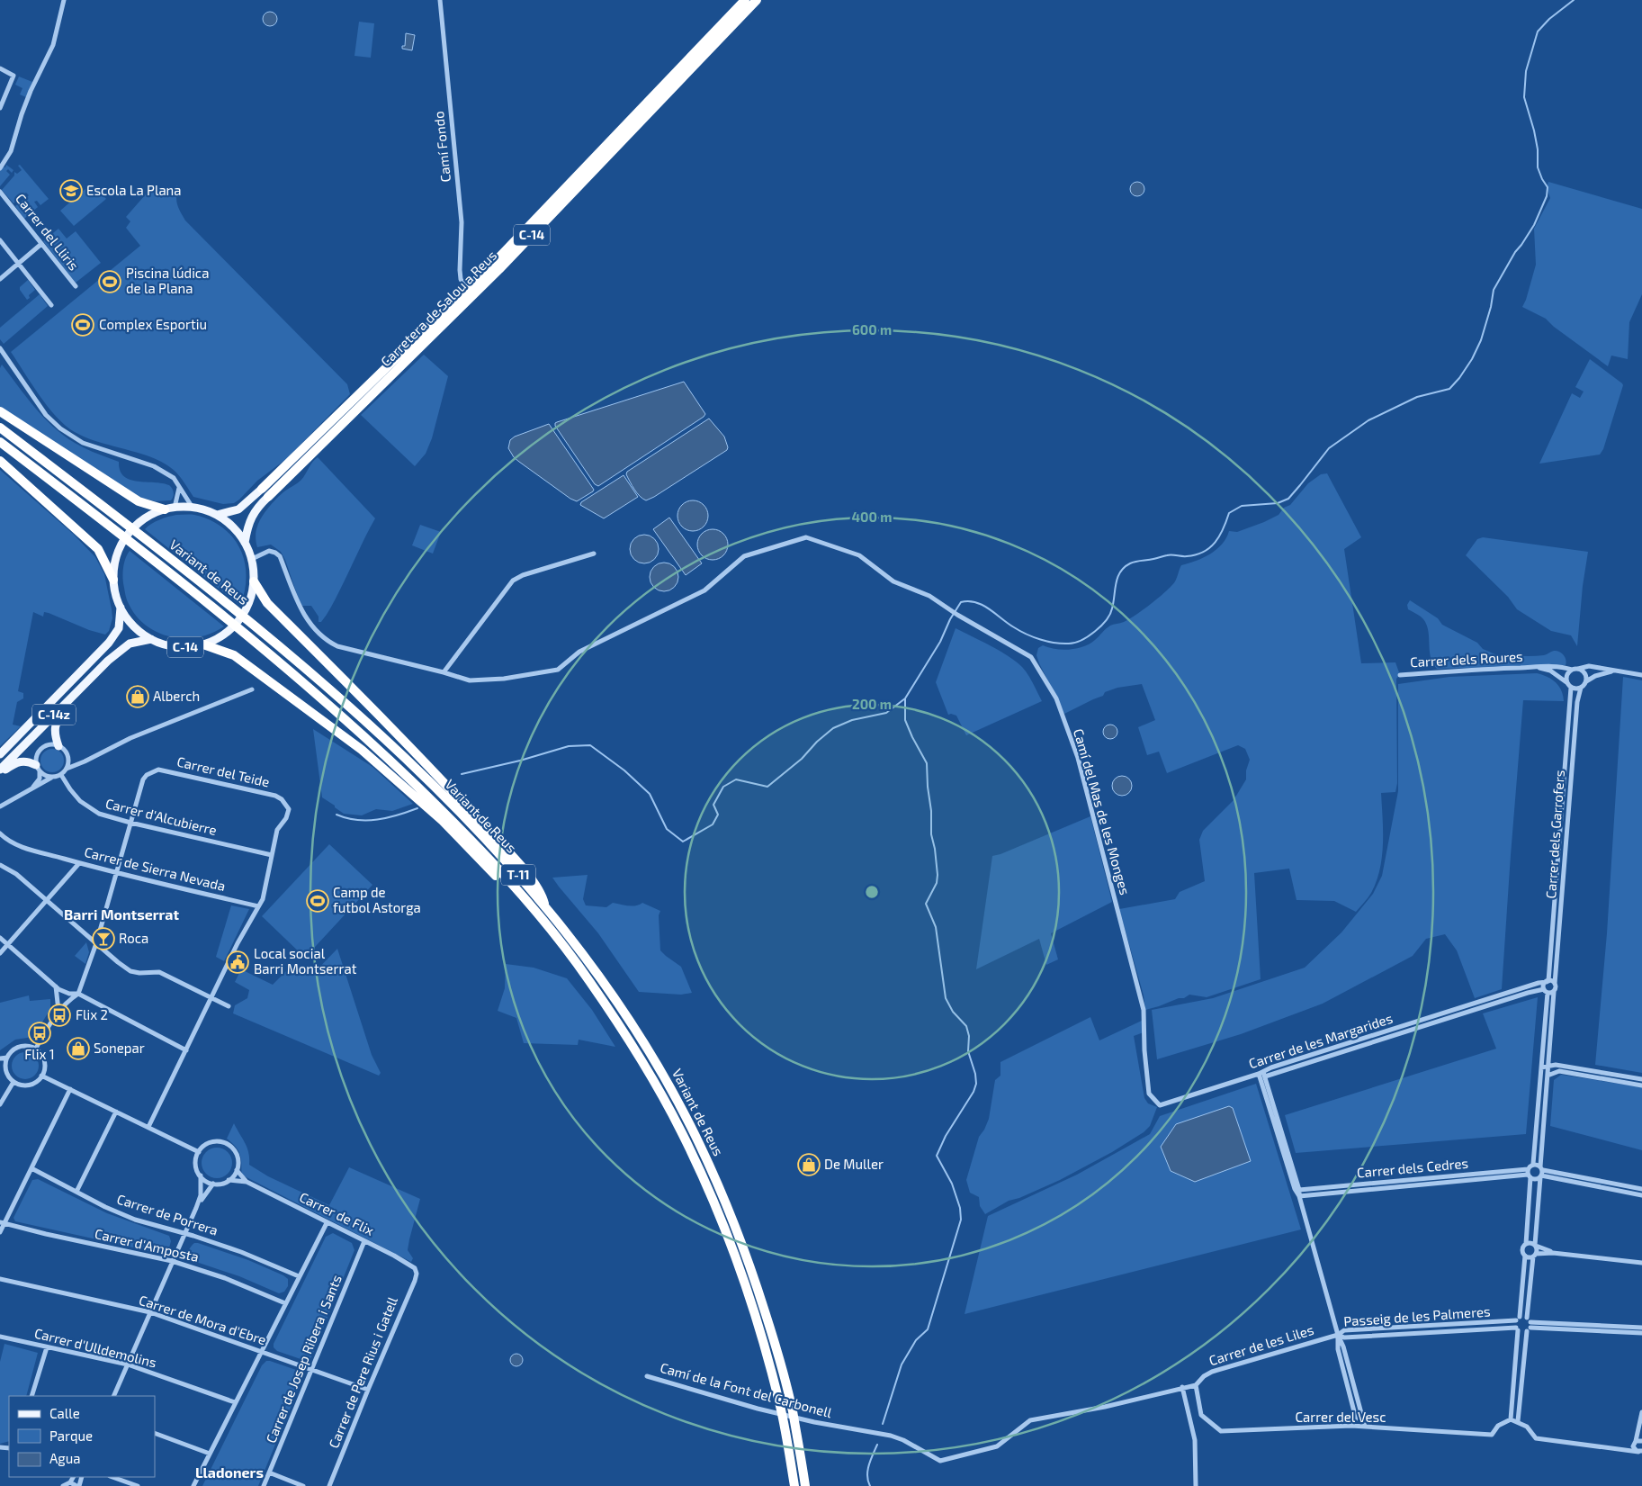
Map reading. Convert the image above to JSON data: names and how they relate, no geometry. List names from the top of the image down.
{
  "streets": {
    "highway": [
      "C-14",
      "Carretera de Salou a Reus",
      "Variant de Reus",
      "T-11"
    ],
    "main road": ["C-14z"],
    "street": [
      "Camí Fondo",
      "Carrer del Lliris",
      "Carrer dels Roures",
      "Carrer del Teide",
      "Camí del Mas de les Monges",
      "Carrer d'Alcubierre",
      "Carrer dels Garrofers",
      "Carrer de Sierra Nevada",
      "Carrer de les Margarides",
      "Carrer dels Cedres",
      "Carrer de Flix",
      "Carrer de Porrera",
      "Carrer d'Amposta",
      "Passeig de les Palmeres",
      "Carrer de Mora d'Ebre",
      "Carrer de les Liles",
      "Carrer d'Ulldemolins",
      "Carrer de Josep Ribera i Sants",
      "Carrer de Pere Rius i Gatell",
      "Camí de la Font del Carbonell",
      "Carrer del Vesc"
    ]
  },
  "crossings": [
    ["Camí Fondo", "C-14"],
    ["C-14", "Carretera de Salou a Reus"],
    ["C-14", "C-14z"],
    ["C-14", "Camí del Mas de les Monges"],
    ["Carrer dels Roures", "Carrer dels Garrofers"],
    ["C-14z", "Camí del Mas de les Monges"],
    ["Carrer del Teide", "Carrer d'Alcubierre"],
    ["Camí del Mas de les Monges", "Carrer de les Margarides"],
    ["Carrer dels Garrofers", "Carrer de les Margarides"],
    ["Carrer de Flix", "Carrer de Josep Ribera i Sants"],
    ["Carrer de Flix", "Carrer de Pere Rius i Gatell"],
    ["Passeig de les Palmeres", "Carrer de les Liles"],
    ["Carrer de Mora d'Ebre", "Carrer de Josep Ribera i Sants"],
    ["Carrer de Mora d'Ebre", "Carrer de Pere Rius i Gatell"],
    ["Carrer de les Liles", "Camí de la Font del Carbonell"],
    ["Carrer de les Liles", "Carrer del Vesc"],
    ["Camí de la Font del Carbonell", "Carrer del Vesc"]
  ],
  "districts": ["Barri Montserrat", "Lladoners"],
  "places": {
    "school or university": ["Escola La Plana"],
    "sports": ["Piscina lúdica de la Plana", "Complex Esportiu", "Camp de futbol Astorga"],
    "shop": ["Alberch", "Sonepar", "De Muller"],
    "bar": ["Roca"],
    "public building": ["Local social Barri Montserrat"],
    "bus stop": ["Flix 2", "Flix 1"]
  },
  "legend": ["Calle", "Parque", "Agua"],
  "rings": ["600 m", "400 m", "200 m"]
}
